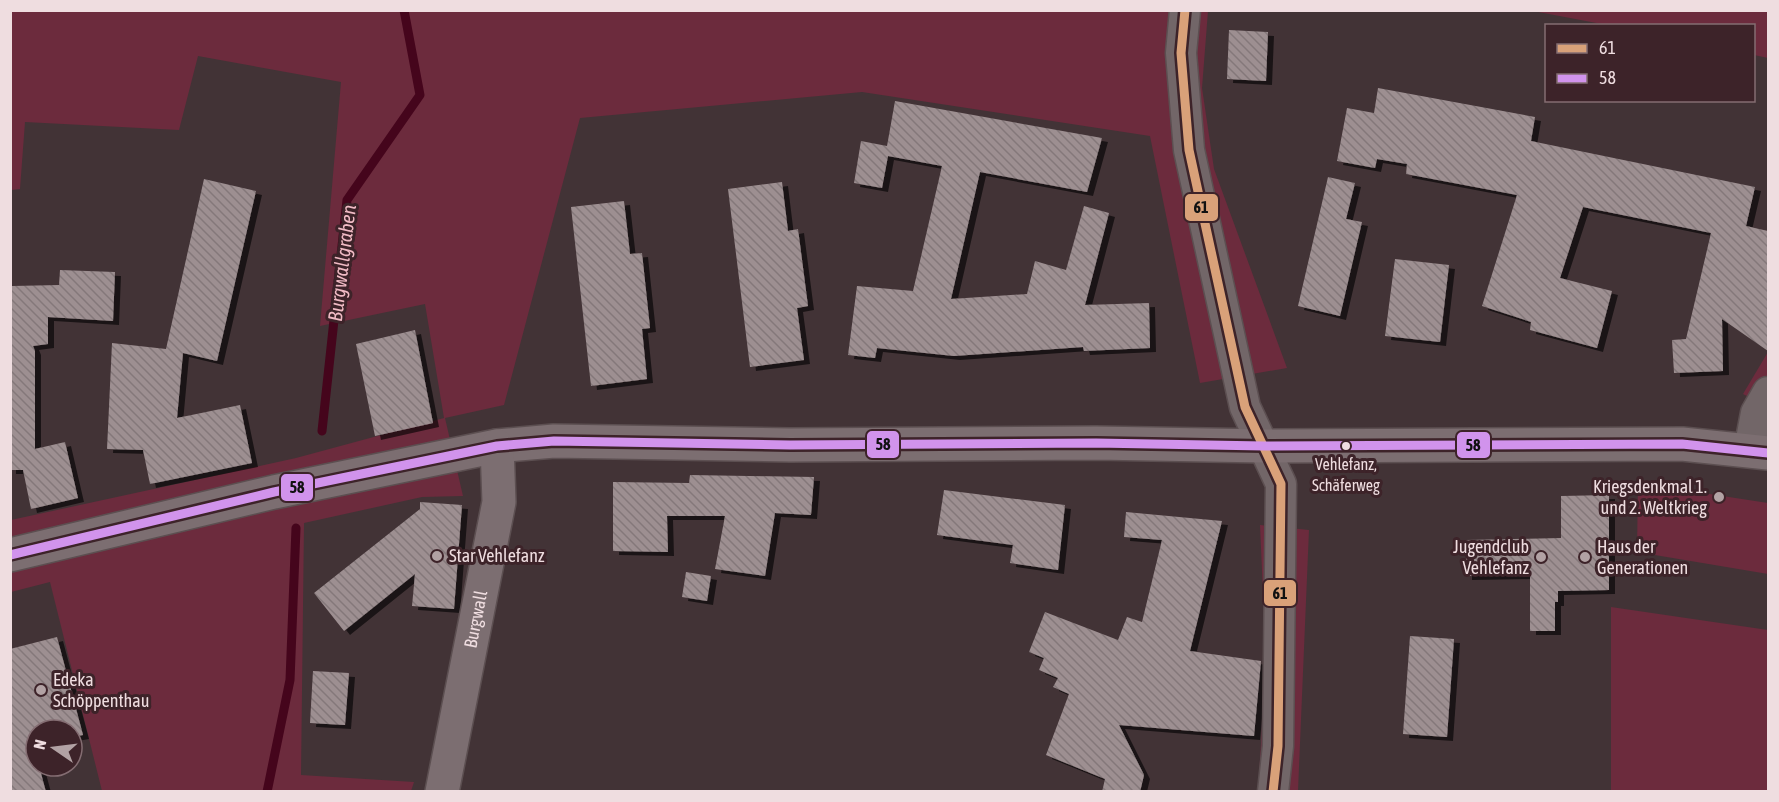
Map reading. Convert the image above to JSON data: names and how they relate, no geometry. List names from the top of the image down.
{
  "streets": {
    "main road": ["Burgwall"]
  },
  "water": ["Burgwallgraben"],
  "places": [
    "Vehlefanz, Schäferweg",
    "Kriegsdenkmal 1. und 2. Weltkrieg",
    "Star Vehlefanz",
    "Jugendclub Vehlefanz",
    "Haus der Generationen",
    "Edeka Schöppenthau"
  ],
  "lines": ["transit line 61", "transit line 58"],
  "legend": ["61", "58"],
  "north": "left"
}
